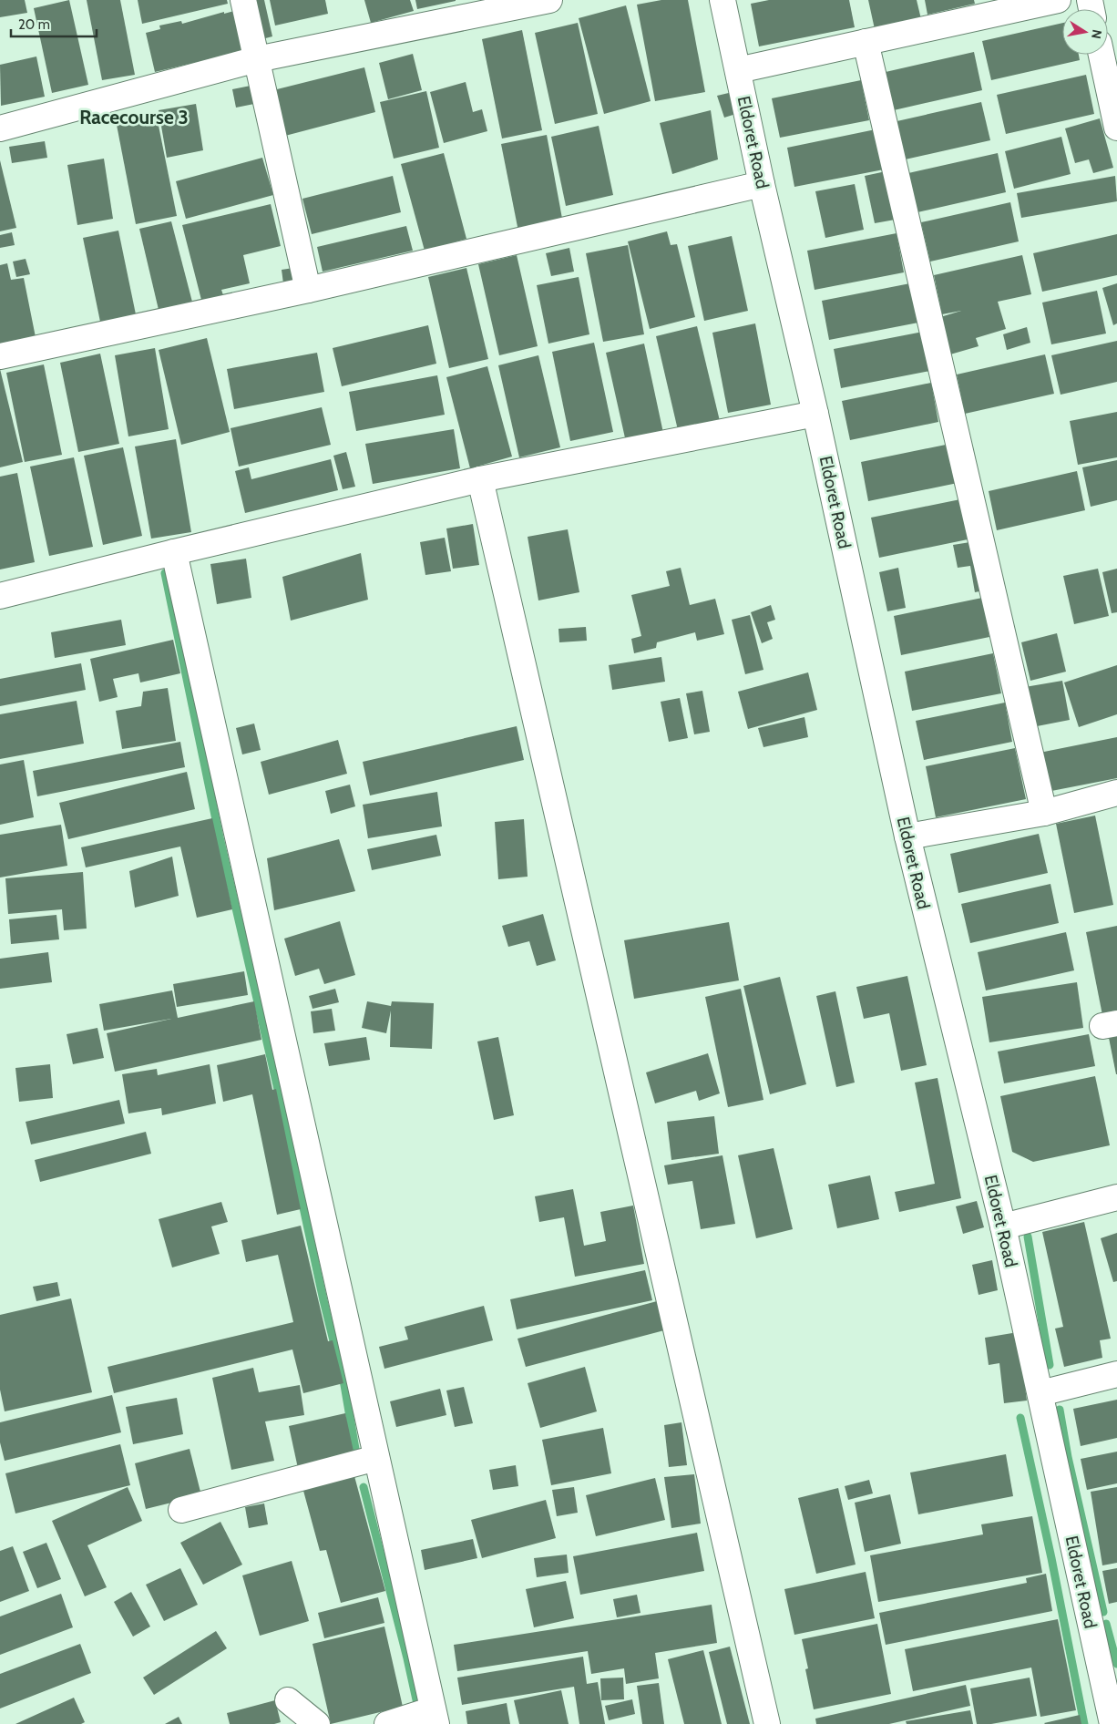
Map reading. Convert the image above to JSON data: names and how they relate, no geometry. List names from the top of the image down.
{
  "streets": {
    "street": ["Eldoret Road"]
  },
  "districts": ["Racecourse 3"],
  "scale_bar": "20 m",
  "north": "right"
}
